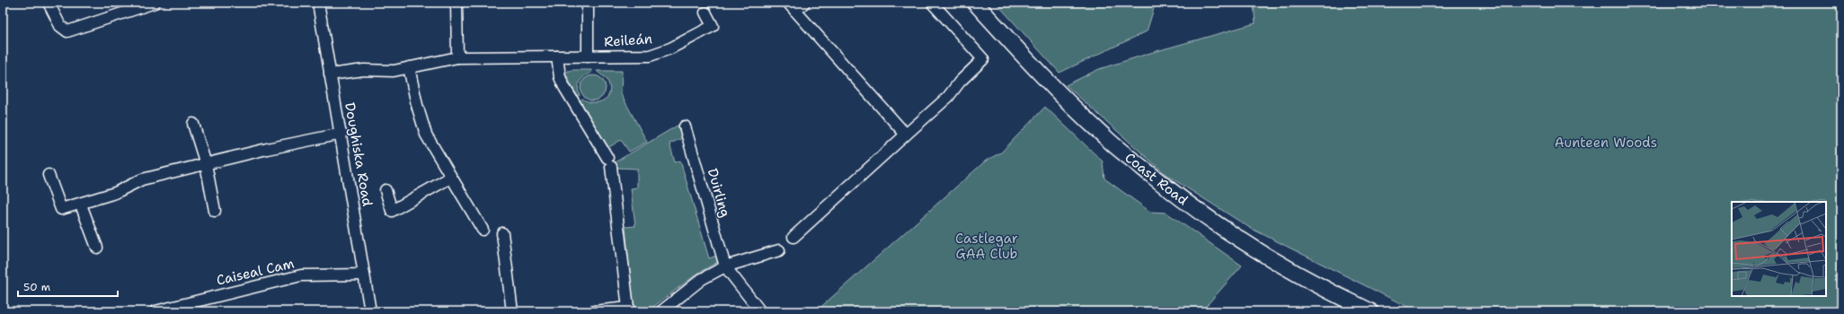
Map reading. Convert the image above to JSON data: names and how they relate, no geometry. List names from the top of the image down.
{
  "streets": {
    "main road": ["Coast Road"],
    "street": [
      "Reileán",
      "Doughiska Road",
      "Duirling",
      "Caiseal Cam"
    ]
  },
  "crossings": [
    ["Reileán", "Doughiska Road"],
    ["Doughiska Road", "Caiseal Cam"]
  ],
  "parks": ["Aunteen Woods", "Castlegar GAA Club"],
  "scale_bar": "50 m"
}
